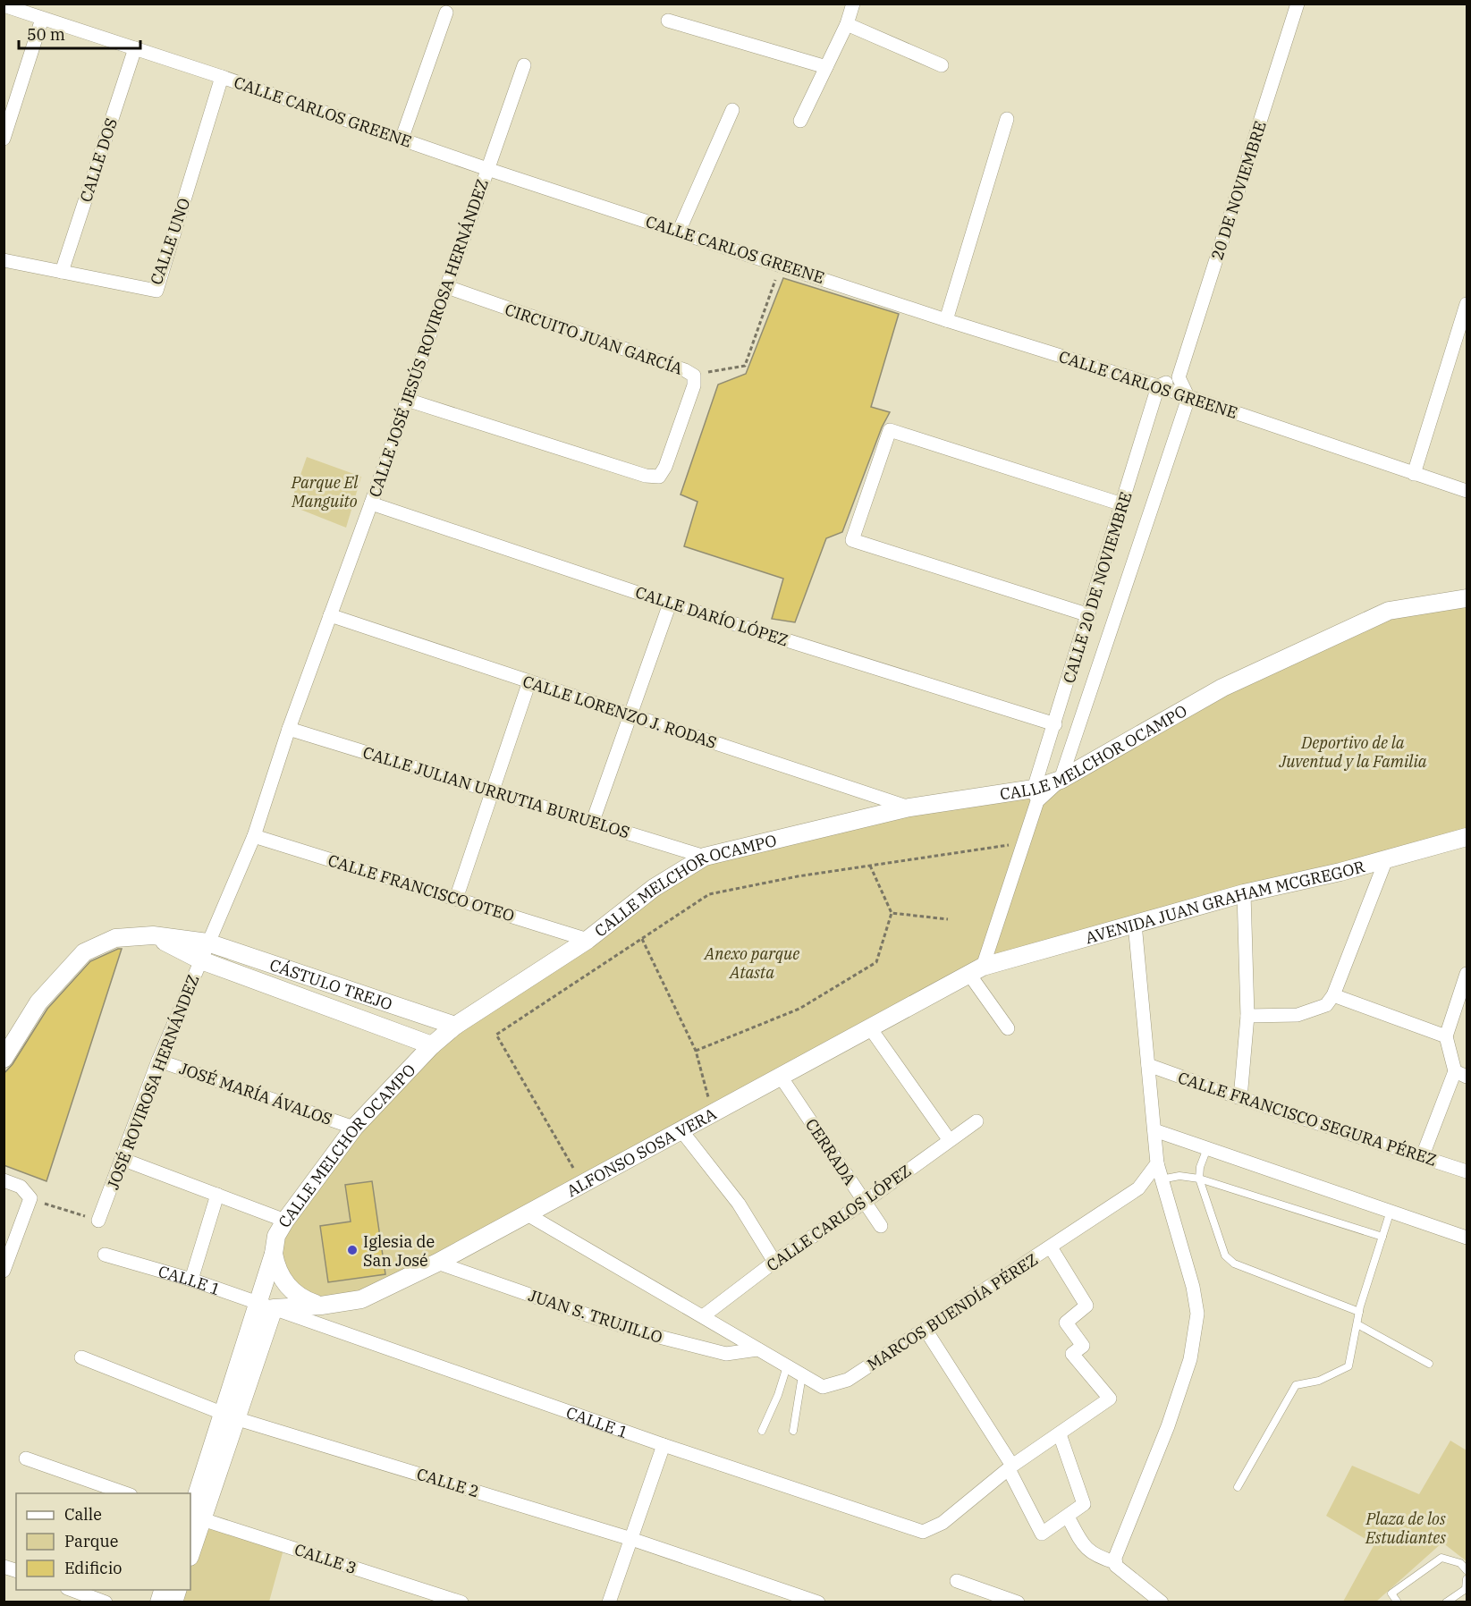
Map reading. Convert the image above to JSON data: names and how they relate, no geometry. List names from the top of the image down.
{
  "streets": {
    "street": [
      "CALLE CARLOS GREENE",
      "CALLE DOS",
      "20 DE NOVIEMBRE",
      "CALLE UNO",
      "CALLE JOSÉ JESÚS ROVIROSA HERNÁNDEZ",
      "CIRCUITO JUAN GARCÍA",
      "CALLE 20 DE NOVIEMBRE",
      "CALLE DARÍO LÓPEZ",
      "CALLE LORENZO J. RODAS",
      "CALLE MELCHOR OCAMPO",
      "CALLE JULIAN URRUTIA BURUELOS",
      "CALLE FRANCISCO OTEO",
      "AVENIDA JUAN GRAHAM MCGREGOR",
      "CÁSTULO TREJO",
      "JOSÉ ROVIROSA HERNÁNDEZ",
      "JOSÉ MARÍA ÁVALOS",
      "CALLE FRANCISCO SEGURA PÉREZ",
      "ALFONSO SOSA VERA",
      "CERRADA",
      "CALLE CARLOS LÓPEZ",
      "CALLE 1",
      "MARCOS BUENDÍA PÉREZ",
      "JUAN S. TRUJILLO",
      "CALLE 2",
      "CALLE 3"
    ]
  },
  "crossings": [
    ["CALLE CARLOS GREENE", "CALLE DOS"],
    ["CALLE CARLOS GREENE", "CALLE UNO"],
    ["CALLE CARLOS GREENE", "CALLE JOSÉ JESÚS ROVIROSA HERNÁNDEZ"],
    ["CALLE CARLOS GREENE", "CALLE 20 DE NOVIEMBRE"],
    ["CALLE DOS", "CALLE UNO"],
    ["CALLE JOSÉ JESÚS ROVIROSA HERNÁNDEZ", "CIRCUITO JUAN GARCÍA"],
    ["CALLE JOSÉ JESÚS ROVIROSA HERNÁNDEZ", "CALLE DARÍO LÓPEZ"],
    ["CALLE JOSÉ JESÚS ROVIROSA HERNÁNDEZ", "CALLE LORENZO J. RODAS"],
    ["CALLE JOSÉ JESÚS ROVIROSA HERNÁNDEZ", "CALLE JULIAN URRUTIA BURUELOS"],
    ["CALLE JOSÉ JESÚS ROVIROSA HERNÁNDEZ", "CALLE FRANCISCO OTEO"],
    ["CALLE JOSÉ JESÚS ROVIROSA HERNÁNDEZ", "CÁSTULO TREJO"],
    ["CALLE JOSÉ JESÚS ROVIROSA HERNÁNDEZ", "JOSÉ ROVIROSA HERNÁNDEZ"],
    ["CALLE 20 DE NOVIEMBRE", "CALLE DARÍO LÓPEZ"],
    ["CALLE 20 DE NOVIEMBRE", "CALLE MELCHOR OCAMPO"],
    ["CALLE LORENZO J. RODAS", "CALLE MELCHOR OCAMPO"],
    ["CALLE MELCHOR OCAMPO", "CALLE JULIAN URRUTIA BURUELOS"],
    ["CALLE MELCHOR OCAMPO", "CALLE FRANCISCO OTEO"],
    ["CALLE MELCHOR OCAMPO", "CÁSTULO TREJO"],
    ["CALLE MELCHOR OCAMPO", "JOSÉ MARÍA ÁVALOS"],
    ["CALLE MELCHOR OCAMPO", "ALFONSO SOSA VERA"],
    ["CALLE MELCHOR OCAMPO", "CALLE 1"],
    ["CALLE MELCHOR OCAMPO", "CALLE 2"],
    ["CALLE MELCHOR OCAMPO", "CALLE 3"],
    ["AVENIDA JUAN GRAHAM MCGREGOR", "ALFONSO SOSA VERA"],
    ["CÁSTULO TREJO", "JOSÉ ROVIROSA HERNÁNDEZ"],
    ["JOSÉ ROVIROSA HERNÁNDEZ", "JOSÉ MARÍA ÁVALOS"],
    ["ALFONSO SOSA VERA", "CERRADA"],
    ["ALFONSO SOSA VERA", "CALLE 1"],
    ["ALFONSO SOSA VERA", "MARCOS BUENDÍA PÉREZ"],
    ["ALFONSO SOSA VERA", "JUAN S. TRUJILLO"],
    ["CERRADA", "CALLE CARLOS LÓPEZ"],
    ["CALLE CARLOS LÓPEZ", "MARCOS BUENDÍA PÉREZ"],
    ["MARCOS BUENDÍA PÉREZ", "JUAN S. TRUJILLO"]
  ],
  "parks": [
    "Parque El Manguito",
    "Deportivo de la Juventud y la Familia",
    "Anexo parque Atasta",
    "Plaza de los Estudiantes"
  ],
  "places": ["Iglesia de San José"],
  "legend": ["Calle", "Parque", "Edificio"],
  "scale_bar": "50 m"
}
